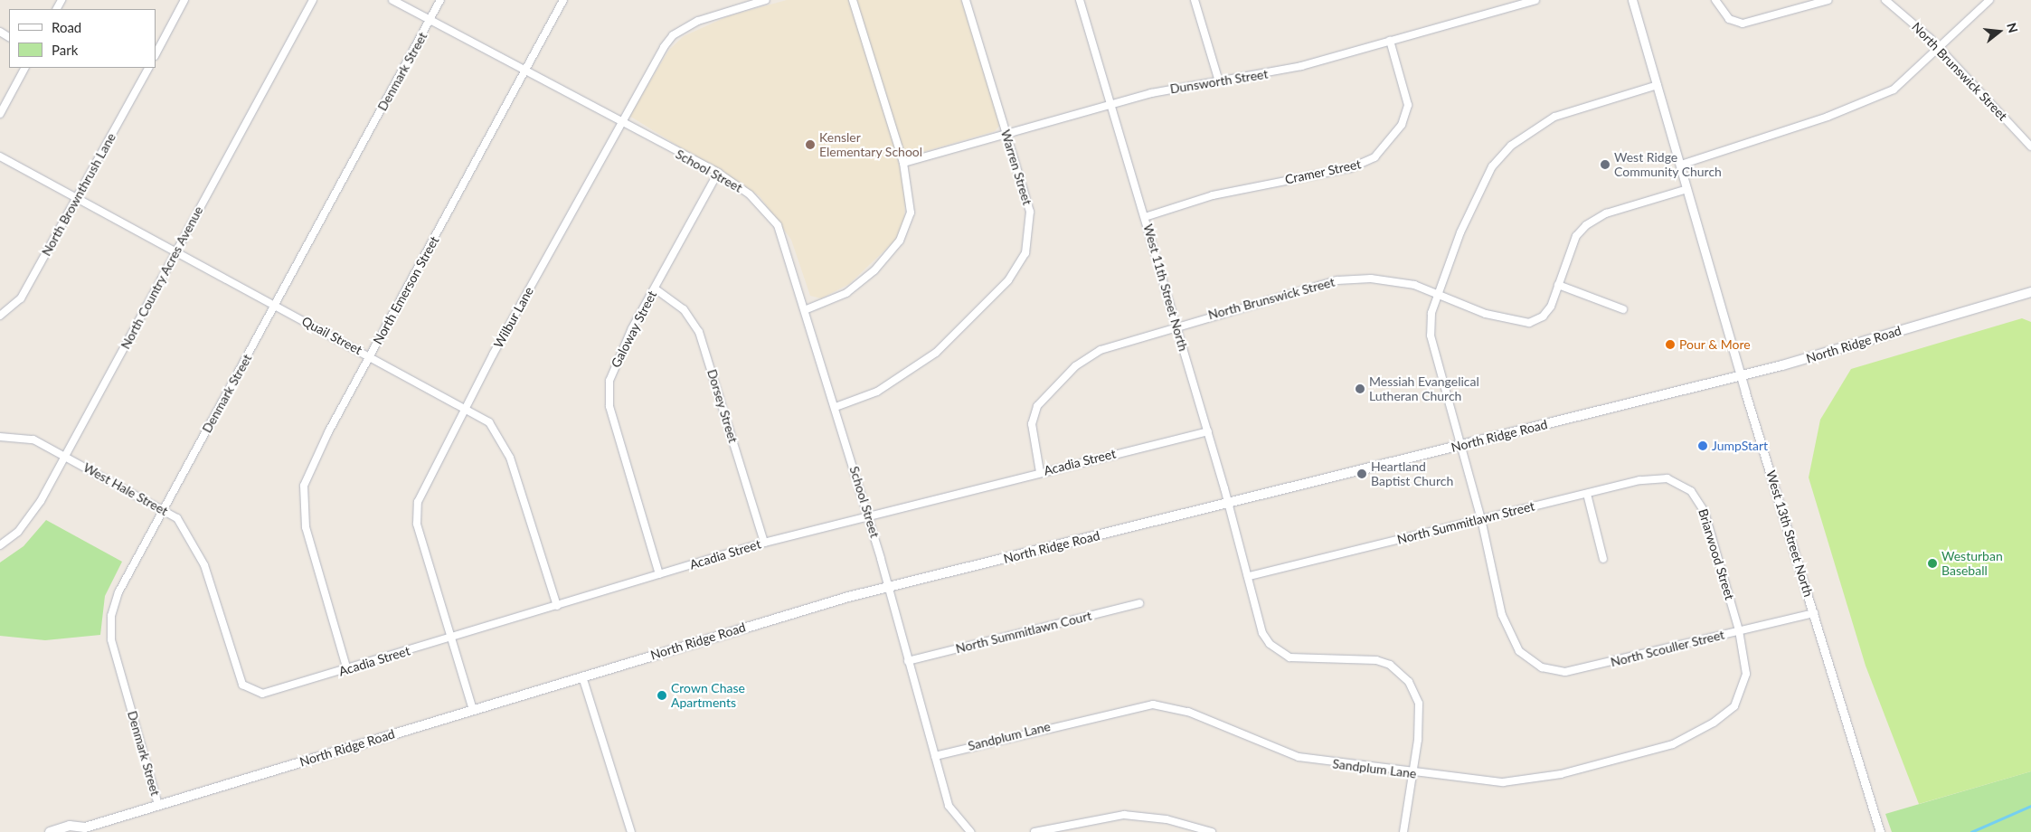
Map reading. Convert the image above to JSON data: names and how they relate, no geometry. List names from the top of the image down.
{
  "streets": {
    "main road": ["North Ridge Road"],
    "street": [
      "Denmark Street",
      "North Brunswick Street",
      "Dunsworth Street",
      "Warren Street",
      "School Street",
      "Cramer Street",
      "North Brownthrush Lane",
      "North Country Acres Avenue",
      "West 11th Street North",
      "North Emerson Street",
      "Wilbur Lane",
      "Galoway Street",
      "Quail Street",
      "Dorsey Street",
      "Acadia Street",
      "West Hale Street",
      "North Summitlawn Street",
      "West 13th Street North",
      "Briarwood Street",
      "North Summitlawn Court",
      "North Scouller Street",
      "Sandplum Lane"
    ]
  },
  "crossings": [
    ["Denmark Street", "School Street"],
    ["Denmark Street", "Quail Street"],
    ["Denmark Street", "North Ridge Road"],
    ["Denmark Street", "West Hale Street"],
    ["North Brunswick Street", "West 11th Street North"],
    ["North Brunswick Street", "Acadia Street"],
    ["North Brunswick Street", "West 13th Street North"],
    ["Dunsworth Street", "Warren Street"],
    ["Dunsworth Street", "Cramer Street"],
    ["Dunsworth Street", "West 11th Street North"],
    ["Warren Street", "School Street"],
    ["School Street", "North Emerson Street"],
    ["School Street", "Wilbur Lane"],
    ["School Street", "Galoway Street"],
    ["School Street", "North Ridge Road"],
    ["School Street", "Acadia Street"],
    ["School Street", "North Summitlawn Court"],
    ["Cramer Street", "West 11th Street North"],
    ["North Brownthrush Lane", "Quail Street"],
    ["North Country Acres Avenue", "Quail Street"],
    ["North Country Acres Avenue", "West Hale Street"],
    ["West 11th Street North", "North Ridge Road"],
    ["West 11th Street North", "Acadia Street"],
    ["West 11th Street North", "North Summitlawn Street"],
    ["West 11th Street North", "Sandplum Lane"],
    ["North Emerson Street", "Quail Street"],
    ["North Emerson Street", "Acadia Street"],
    ["Wilbur Lane", "Quail Street"],
    ["Wilbur Lane", "North Ridge Road"],
    ["Wilbur Lane", "Acadia Street"],
    ["Galoway Street", "Dorsey Street"],
    ["Galoway Street", "Acadia Street"],
    ["Quail Street", "Acadia Street"],
    ["North Ridge Road", "West 13th Street North"],
    ["Dorsey Street", "Acadia Street"],
    ["Acadia Street", "West Hale Street"],
    ["North Summitlawn Street", "Briarwood Street"],
    ["North Summitlawn Street", "North Scouller Street"],
    ["West 13th Street North", "North Scouller Street"],
    ["Briarwood Street", "North Scouller Street"],
    ["Briarwood Street", "Sandplum Lane"],
    ["North Scouller Street", "Sandplum Lane"]
  ],
  "places": [
    "Kensler Elementary School",
    "West Ridge Community Church",
    "Pour & More",
    "Messiah Evangelical Lutheran Church",
    "JumpStart",
    "Heartland Baptist Church",
    "Westurban Baseball",
    "Crown Chase Apartments"
  ],
  "legend": ["Road", "Park"],
  "north": "right"
}
